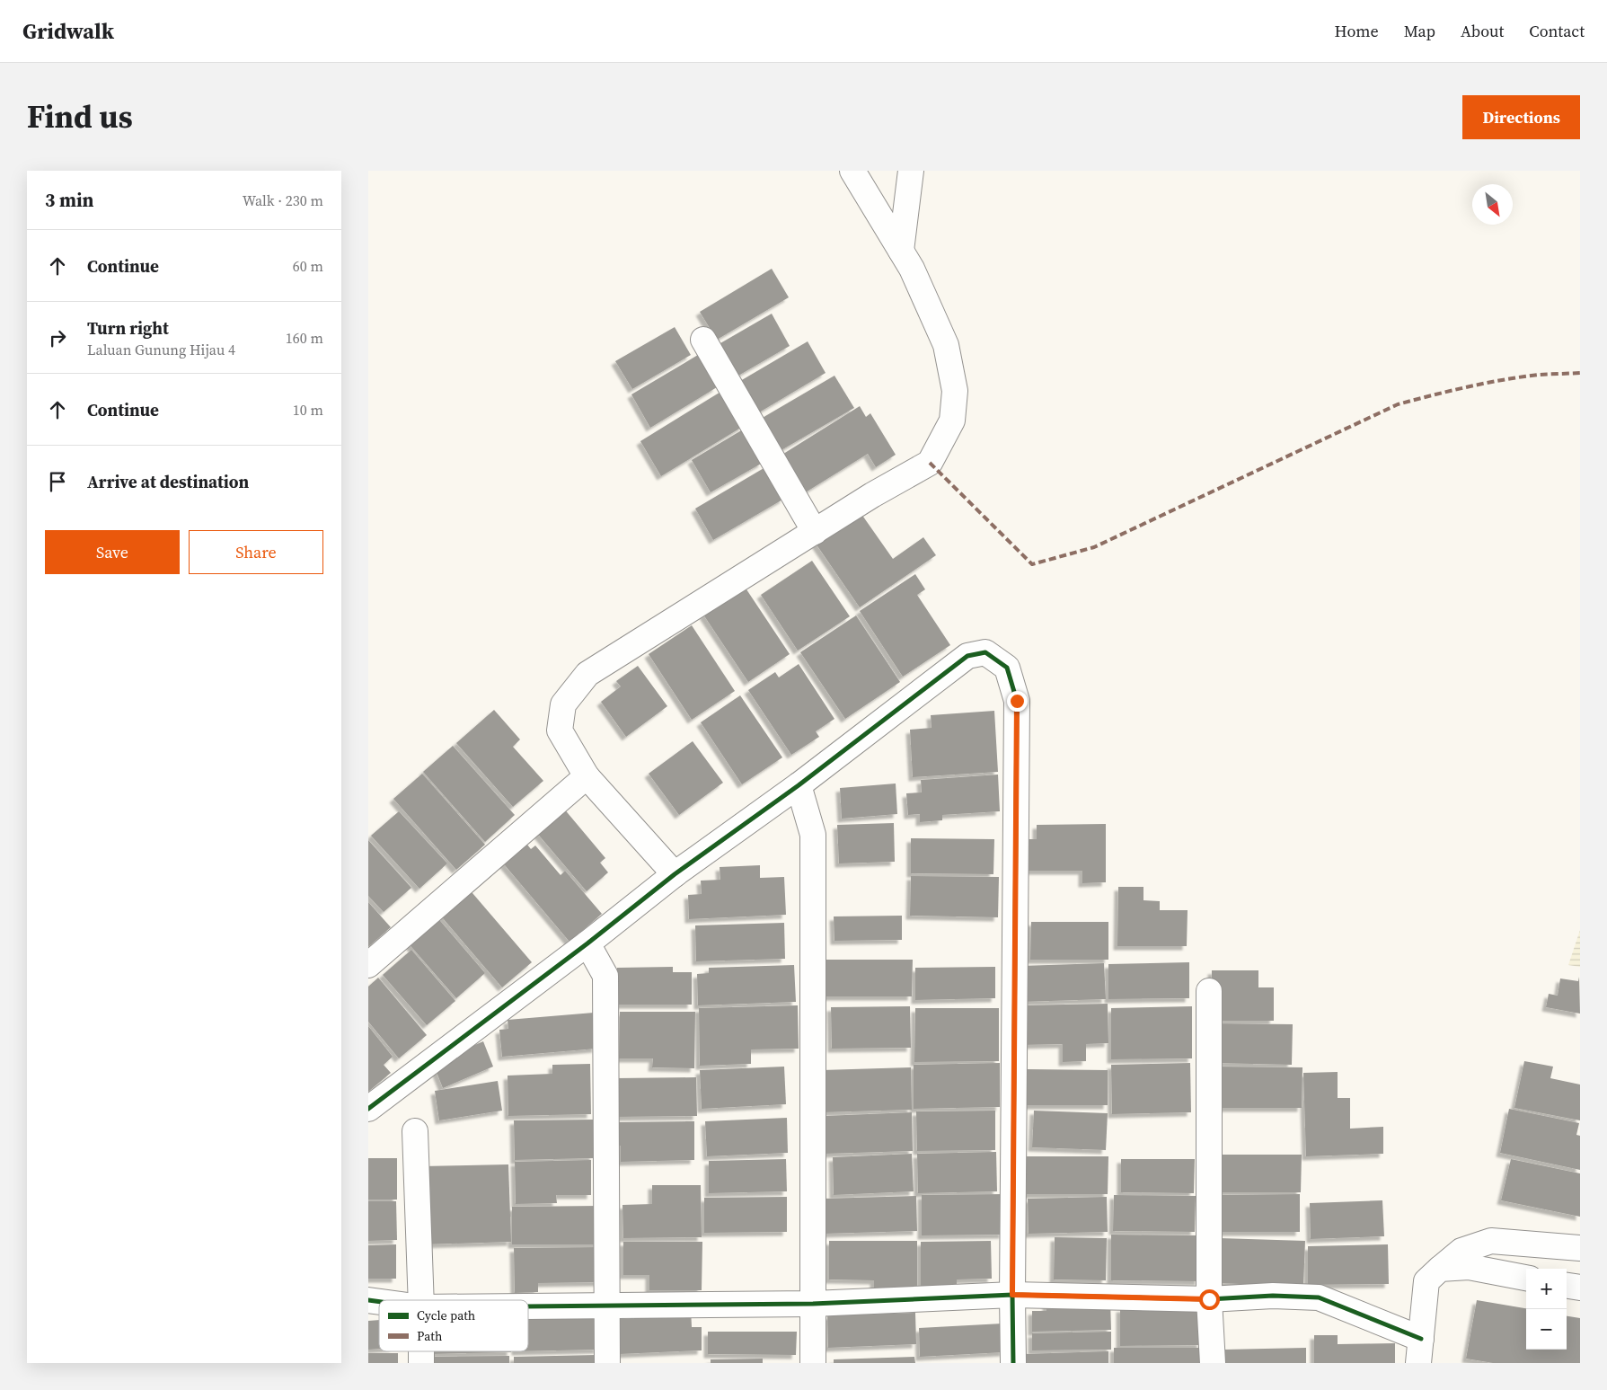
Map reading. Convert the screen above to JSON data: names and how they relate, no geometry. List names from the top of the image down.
{
  "legend": ["Cycle path", "Path"],
  "north": "bottom right",
  "page": {
    "header": "Gridwalk",
    "nav": [
      "Home",
      "Map",
      "About",
      "Contact"
    ],
    "title": "Find us",
    "buttons": [
      "Directions",
      ["Save", "Share"]
    ],
    "heading": ["3 min", "Walk · 230 m"],
    "list": [
      ["Continue", "60 m"],
      ["Turn right", "Laluan Gunung Hijau 4", "160 m"],
      ["Continue", "10 m"],
      "Arrive at destination"
    ],
    "map_buttons": ["+", "−"]
  }
}
